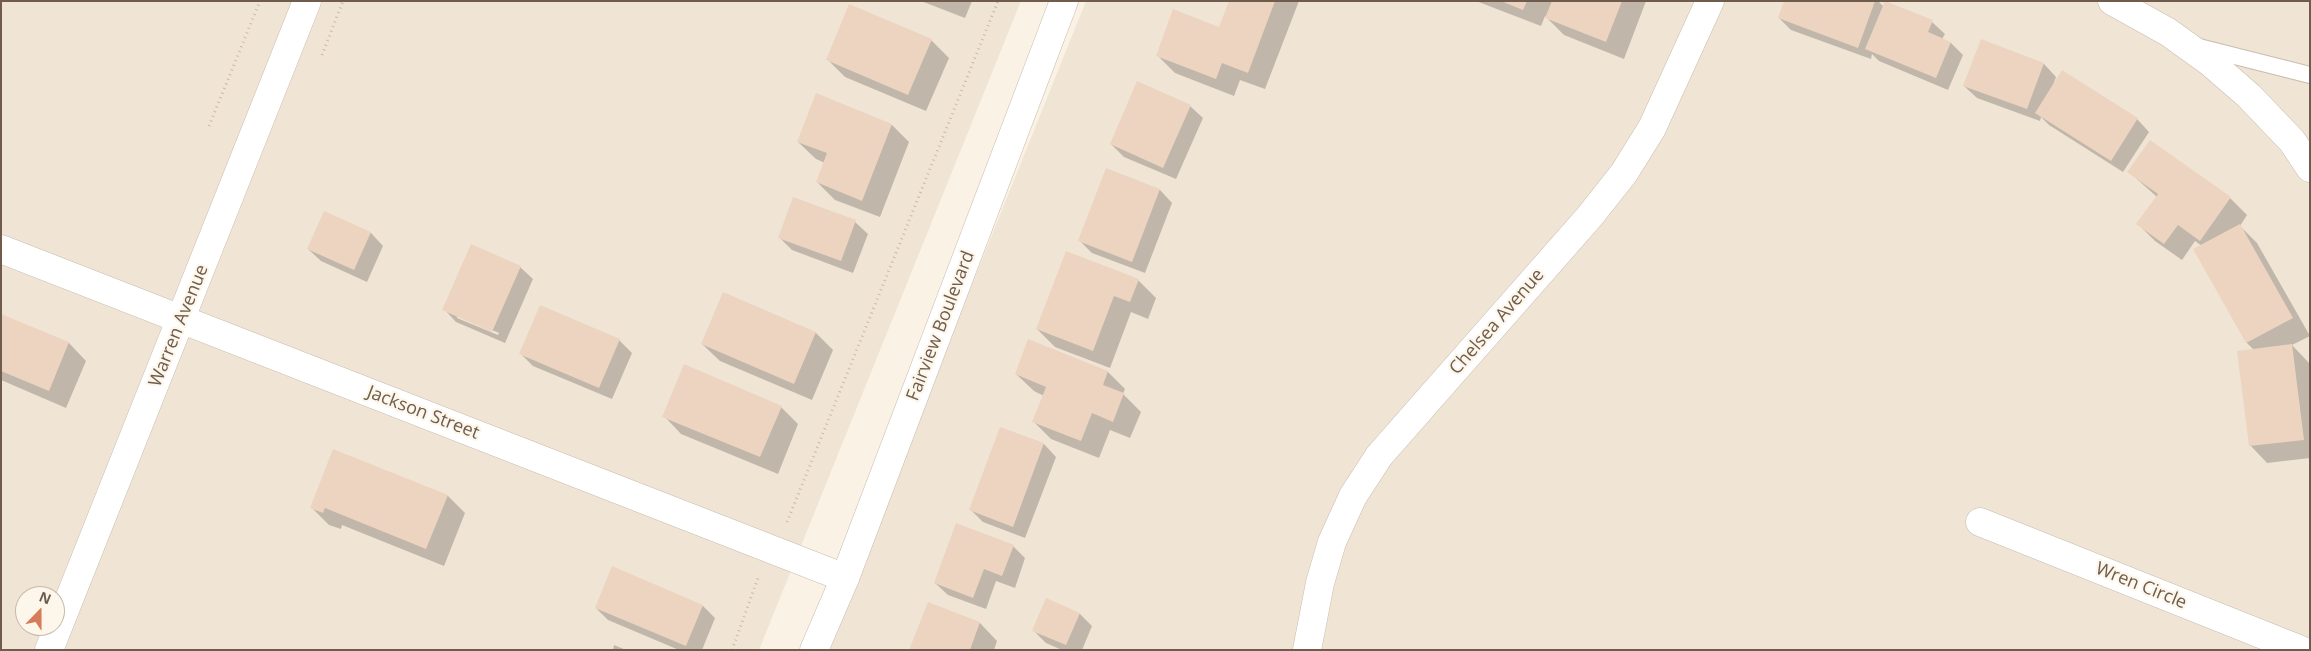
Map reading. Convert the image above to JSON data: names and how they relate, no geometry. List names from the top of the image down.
{
  "streets": {
    "street": [
      "Chelsea Avenue",
      "Warren Avenue",
      "Fairview Boulevard",
      "Jackson Street",
      "Wren Circle"
    ]
  },
  "crossings": [
    ["Warren Avenue", "Jackson Street"],
    ["Fairview Boulevard", "Jackson Street"]
  ],
  "north": "top"
}
